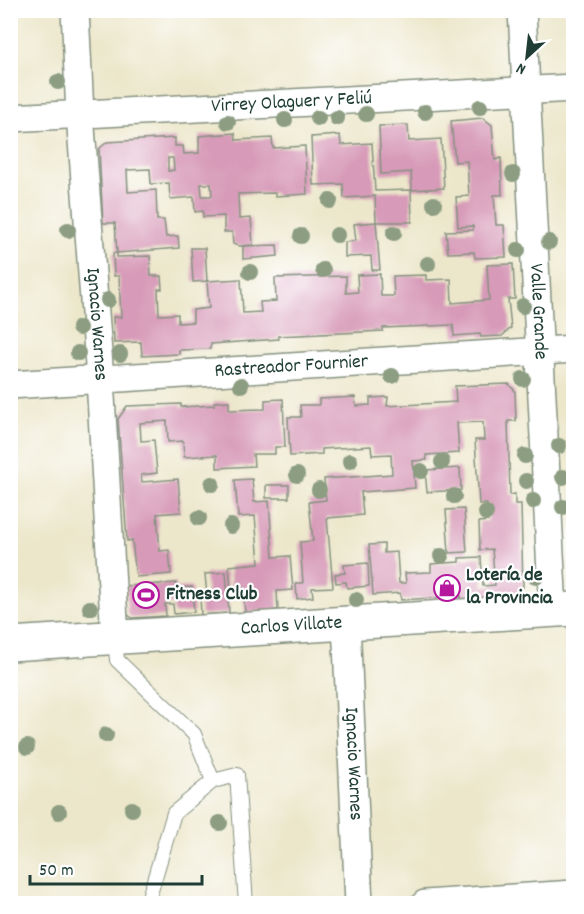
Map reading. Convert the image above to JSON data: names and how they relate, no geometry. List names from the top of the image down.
{
  "streets": {
    "street": [
      "Virrey Olaguer y Feliú",
      "Valle Grande",
      "Ignacio Warnes",
      "Rastreador Fournier",
      "Carlos Villate"
    ]
  },
  "crossings": [
    ["Virrey Olaguer y Feliú", "Valle Grande"],
    ["Virrey Olaguer y Feliú", "Ignacio Warnes"],
    ["Valle Grande", "Rastreador Fournier"],
    ["Valle Grande", "Carlos Villate"],
    ["Ignacio Warnes", "Rastreador Fournier"],
    ["Ignacio Warnes", "Carlos Villate"]
  ],
  "places": {
    "shop": ["Lotería de la Provincia"],
    "sports": ["Fitness Club"]
  },
  "scale_bar": "50 m",
  "north": "bottom left"
}
